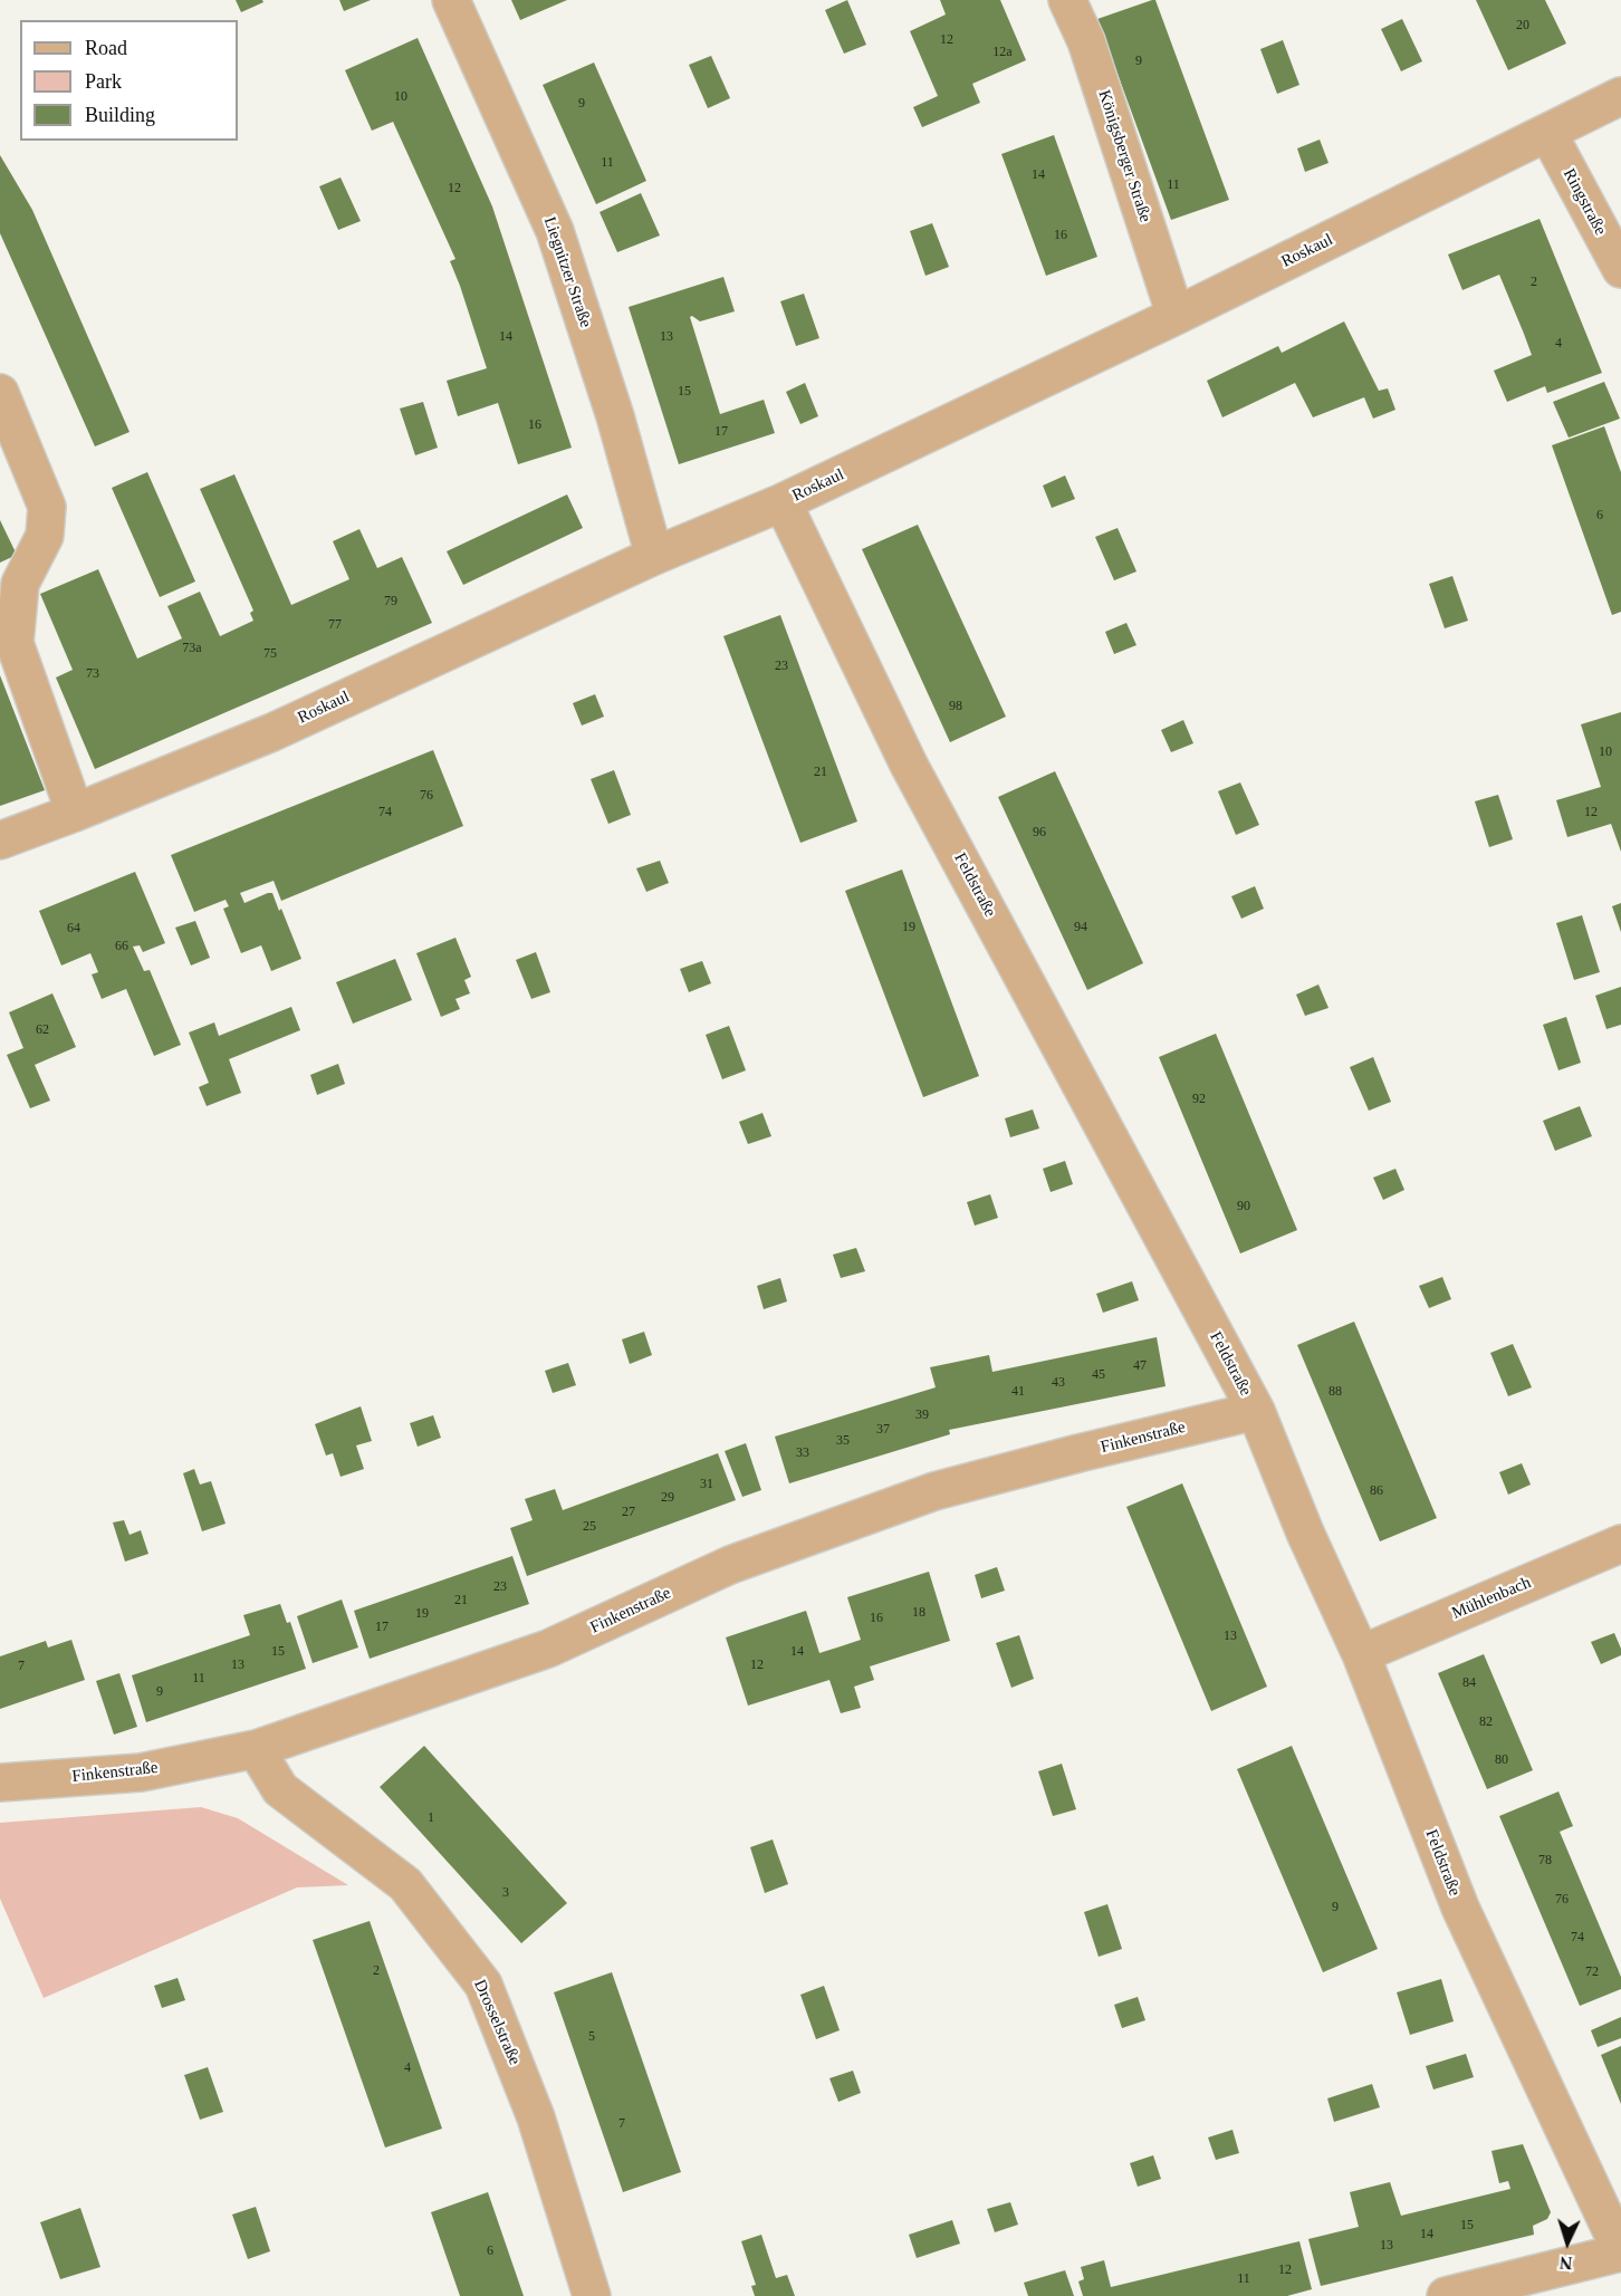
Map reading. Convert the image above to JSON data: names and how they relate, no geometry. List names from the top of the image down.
{
  "streets": {
    "street": [
      "Königsberger Straße",
      "Ringstraße",
      "Roskaul",
      "Liegnitzer Straße",
      "Feldstraße",
      "Finkenstraße",
      "Mühlenbach",
      "Drosselstraße"
    ]
  },
  "crossings": [
    ["Königsberger Straße", "Roskaul"],
    ["Ringstraße", "Roskaul"],
    ["Roskaul", "Liegnitzer Straße"],
    ["Roskaul", "Feldstraße"],
    ["Feldstraße", "Finkenstraße"],
    ["Feldstraße", "Mühlenbach"],
    ["Finkenstraße", "Drosselstraße"]
  ],
  "house_numbers": [
    "20",
    "12",
    "12a",
    "9",
    "10",
    "9",
    "11",
    "14",
    "11",
    "12",
    "16",
    "2",
    "14",
    "13",
    "4",
    "15",
    "16",
    "17",
    "6",
    "79",
    "77",
    "73a",
    "75",
    "23",
    "73",
    "98",
    "10",
    "21",
    "76",
    "74",
    "12",
    "96",
    "19",
    "94",
    "64",
    "66",
    "62",
    "92",
    "90",
    "47",
    "45",
    "43",
    "41",
    "88",
    "39",
    "37",
    "35",
    "33",
    "31",
    "86",
    "29",
    "27",
    "25",
    "23",
    "21",
    "18",
    "19",
    "16",
    "17",
    "13",
    "15",
    "14",
    "13",
    "12",
    "7",
    "11",
    "84",
    "9",
    "82",
    "80",
    "1",
    "78",
    "3",
    "76",
    "9",
    "74",
    "2",
    "72",
    "5",
    "4",
    "7",
    "15",
    "14",
    "13",
    "6",
    "12",
    "11"
  ],
  "legend": ["Road", "Park", "Building"],
  "north": "bottom"
}
